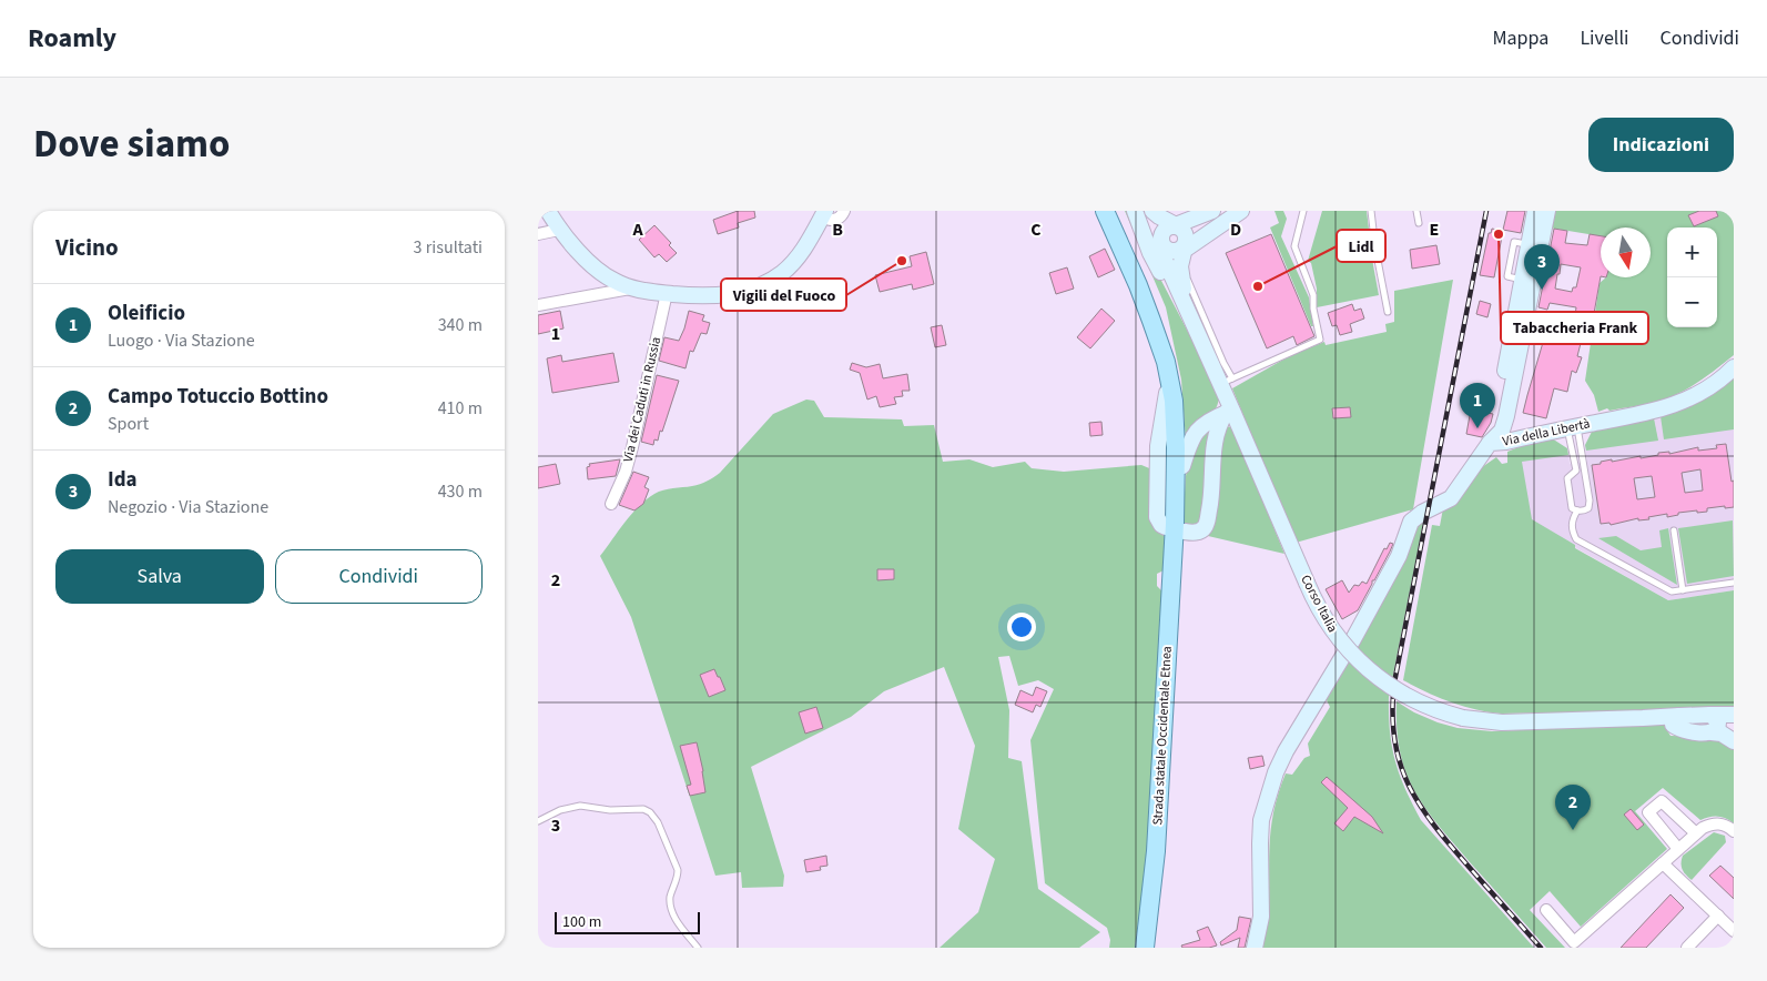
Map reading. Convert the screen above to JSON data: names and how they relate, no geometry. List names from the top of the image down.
{
  "streets": {
    "main road": ["Strada statale Occidentale Etnea"],
    "street": ["Via dei Caduti in Russia", "Via della Libertà", "Corso Italia"]
  },
  "places": ["Tabaccheria Frank", "Vigili del Fuoco", "Lidl"],
  "scale_bar": "100 m",
  "north": "bottom",
  "page": {
    "header": "Roamly",
    "nav": ["Mappa", "Livelli", "Condividi"],
    "title": "Dove siamo",
    "buttons": [
      "Indicazioni",
      ["Salva", "Condividi"]
    ],
    "heading": ["Vicino", "3 risultati"],
    "map_buttons": ["+", "−"],
    "pins": ["3", "1", "2"],
    "list": [
      {
        "mark": "1",
        "name": "Oleificio",
        "note": "Luogo · Via Stazione",
        "value": "340 m"
      },
      {
        "mark": "2",
        "name": "Campo Totuccio Bottino",
        "note": "Sport",
        "value": "410 m"
      },
      {
        "mark": "3",
        "name": "Ida",
        "note": "Negozio · Via Stazione",
        "value": "430 m"
      }
    ],
    "scale": "100 m"
  },
  "grid": {
    "columns": [
      "A",
      "B",
      "C",
      "D",
      "E"
    ],
    "rows": ["1", "2", "3"]
  }
}
